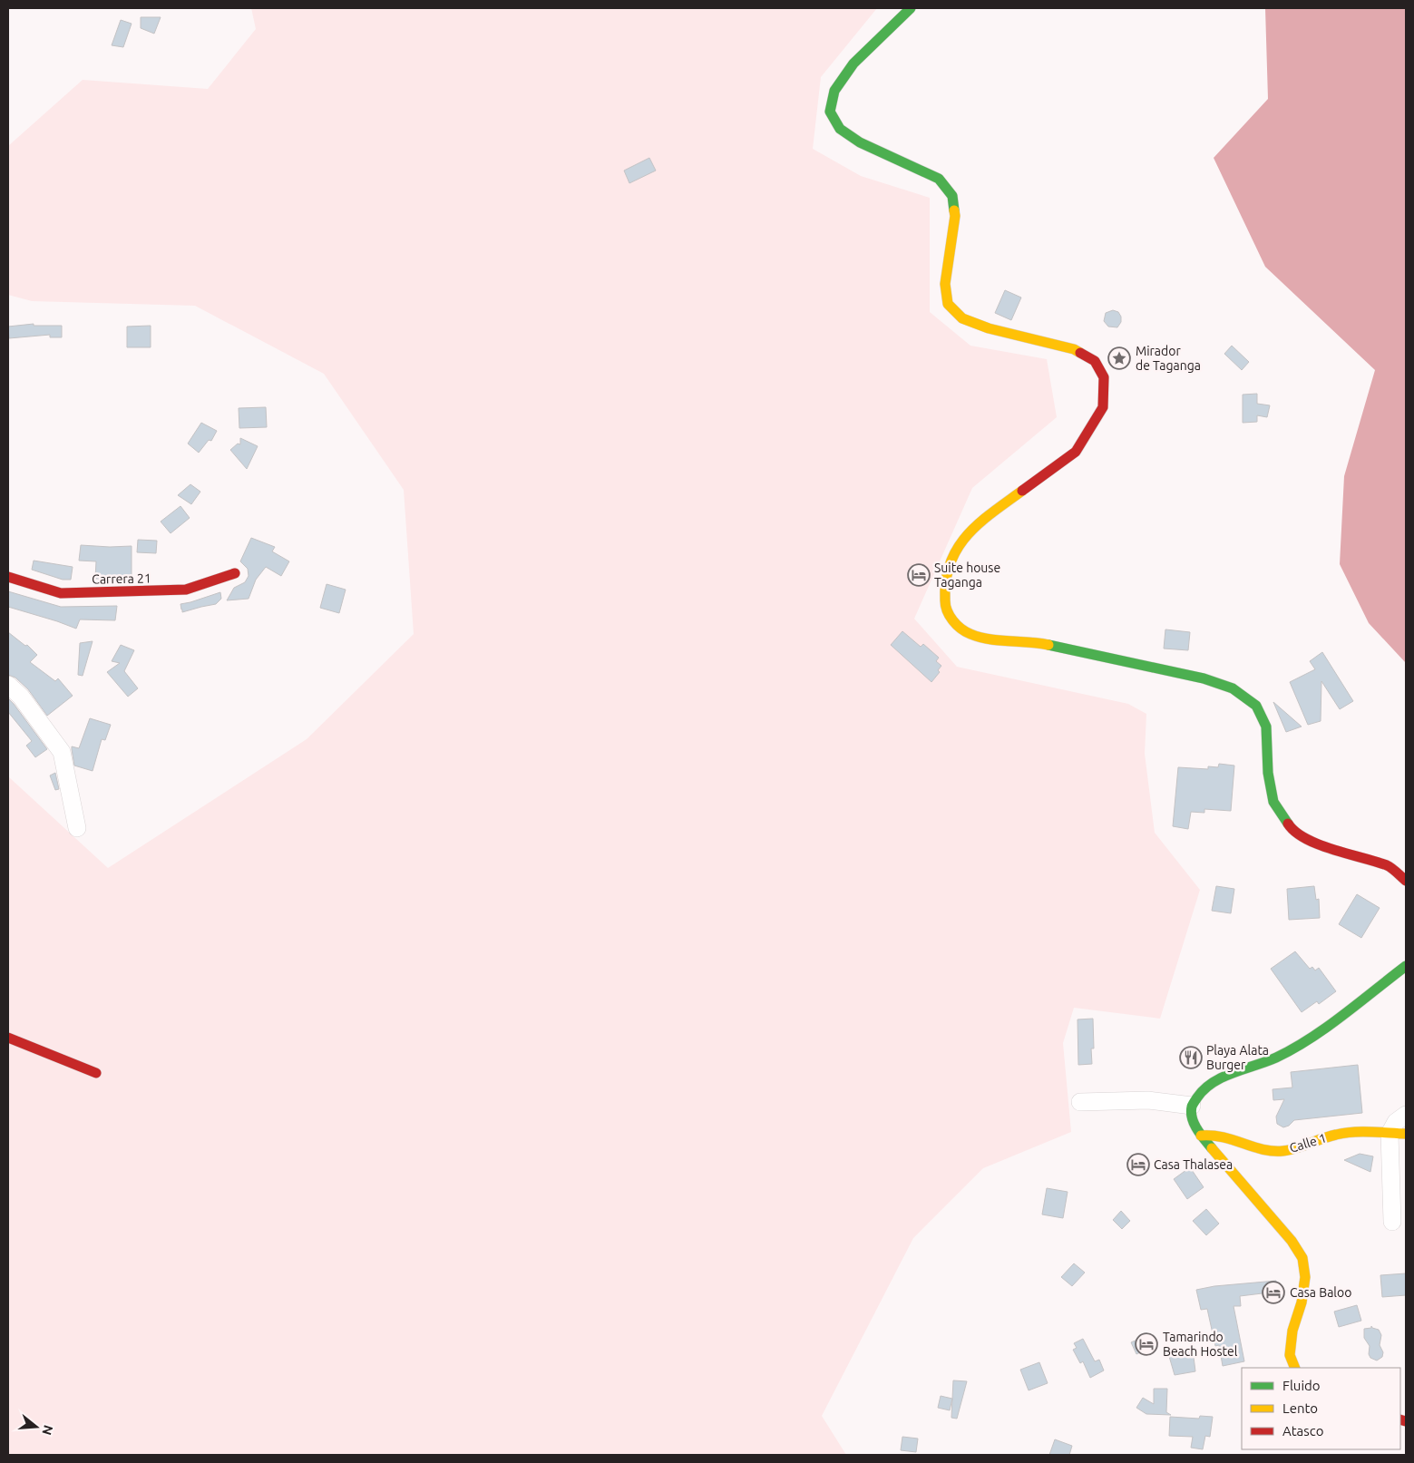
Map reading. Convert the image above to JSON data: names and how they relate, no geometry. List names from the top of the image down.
{
  "streets": {
    "street": ["Carrera 21", "Calle 1"]
  },
  "places": {
    "place": ["Mirador de Taganga"],
    "hotel": [
      "Suite house Taganga",
      "Casa Thalasea",
      "Casa Baloo",
      "Tamarindo Beach Hostel"
    ],
    "restaurant": ["Playa Alata Burger"]
  },
  "legend": ["Fluido", "Lento", "Atasco"],
  "north": "right"
}
